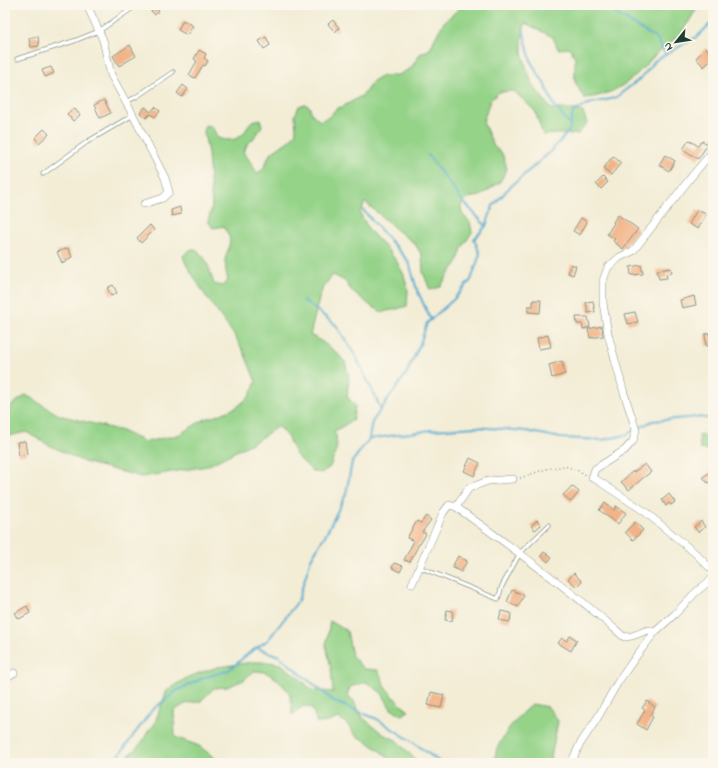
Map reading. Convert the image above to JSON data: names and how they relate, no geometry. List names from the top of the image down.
{
  "north": "bottom left"
}
